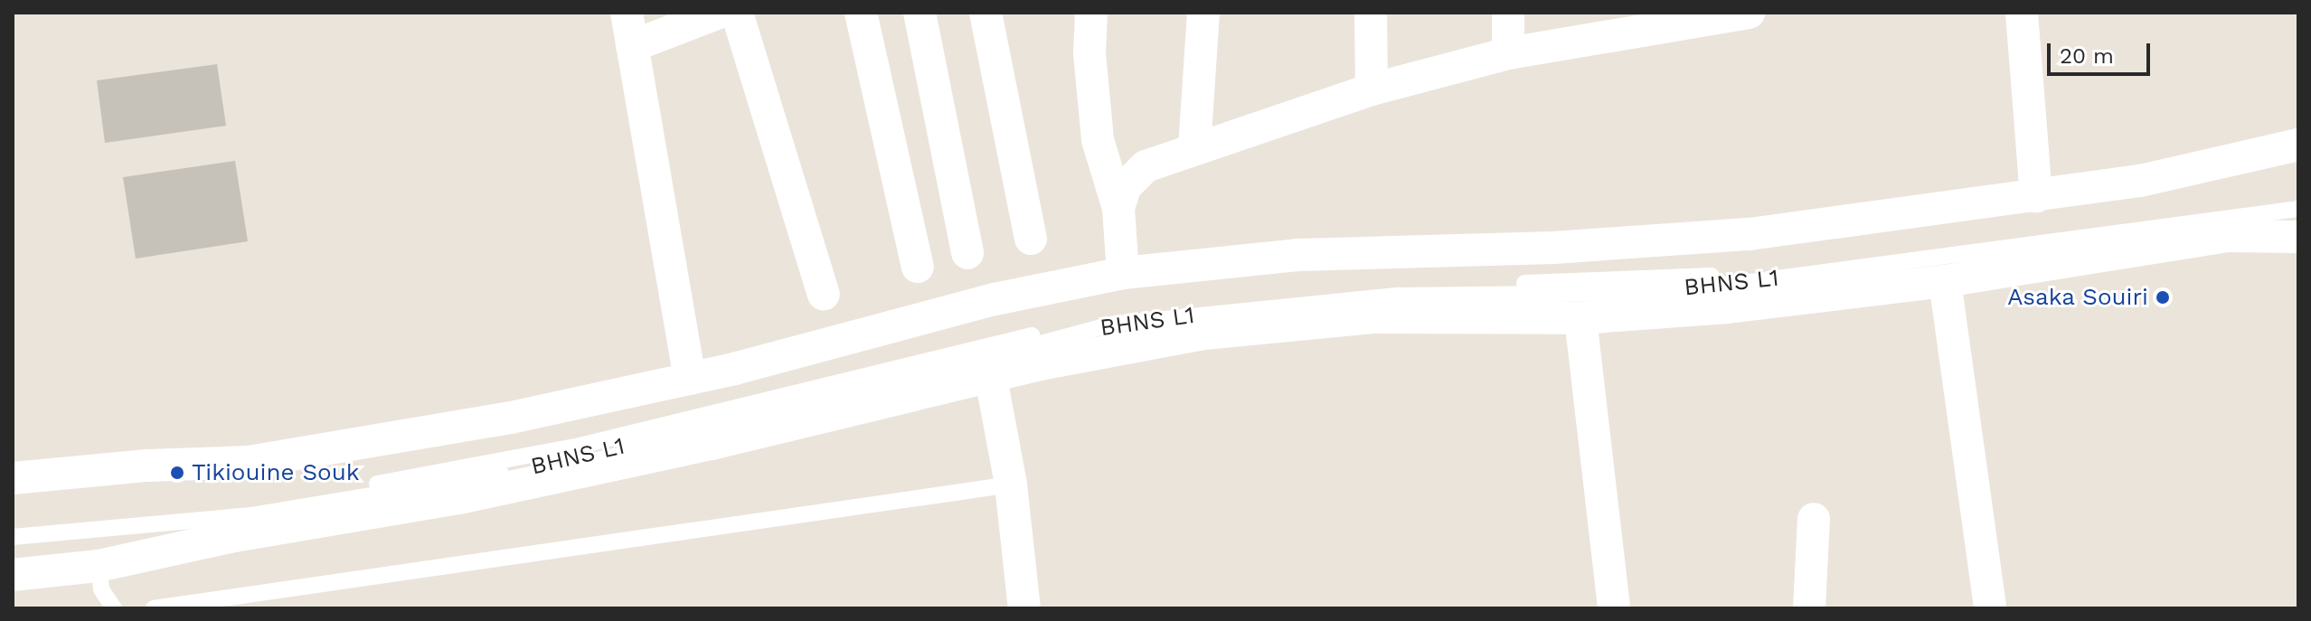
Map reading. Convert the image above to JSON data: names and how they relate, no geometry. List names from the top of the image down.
{
  "streets": {
    "lane": ["BHNS L1"]
  },
  "places": ["Asaka Souiri", "Tikiouine Souk"],
  "scale_bar": "20 m"
}
